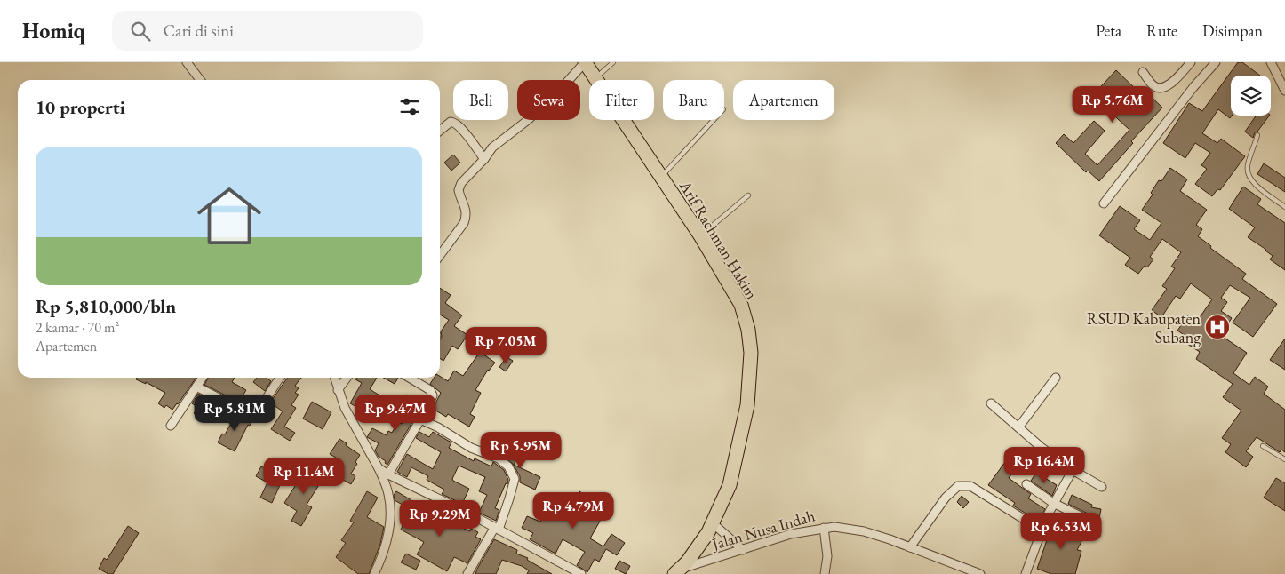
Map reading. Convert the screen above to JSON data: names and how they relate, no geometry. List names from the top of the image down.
{
  "streets": {
    "main road": ["Arif Rachman Hakim"],
    "street": ["Jalan Nusa Indah"]
  },
  "crossings": [
    ["Arif Rachman Hakim", "Jalan Nusa Indah"]
  ],
  "places": {
    "hospital": ["RSUD Kabupaten Subang"]
  },
  "page": {
    "header": "Homiq",
    "search": "Cari di sini",
    "nav": ["Peta", "Rute", "Disimpan"],
    "chip": [
      "Beli",
      "Sewa",
      "Filter",
      "Baru",
      "Apartemen"
    ],
    "heading": "10 properti",
    "price": [
      "Rp 5.76M",
      "Rp 7.05M",
      "Rp 5.81M",
      "Rp 9.47M",
      "Rp 5.95M",
      "Rp 16.4M",
      "Rp 11.4M",
      "Rp 4.79M",
      "Rp 9.29M",
      "Rp 6.53M"
    ],
    "list": [
      {
        "name": "Rp 5,810,000/bln",
        "note": "2 kamar · 70 m² · Apartemen"
      }
    ]
  }
}
